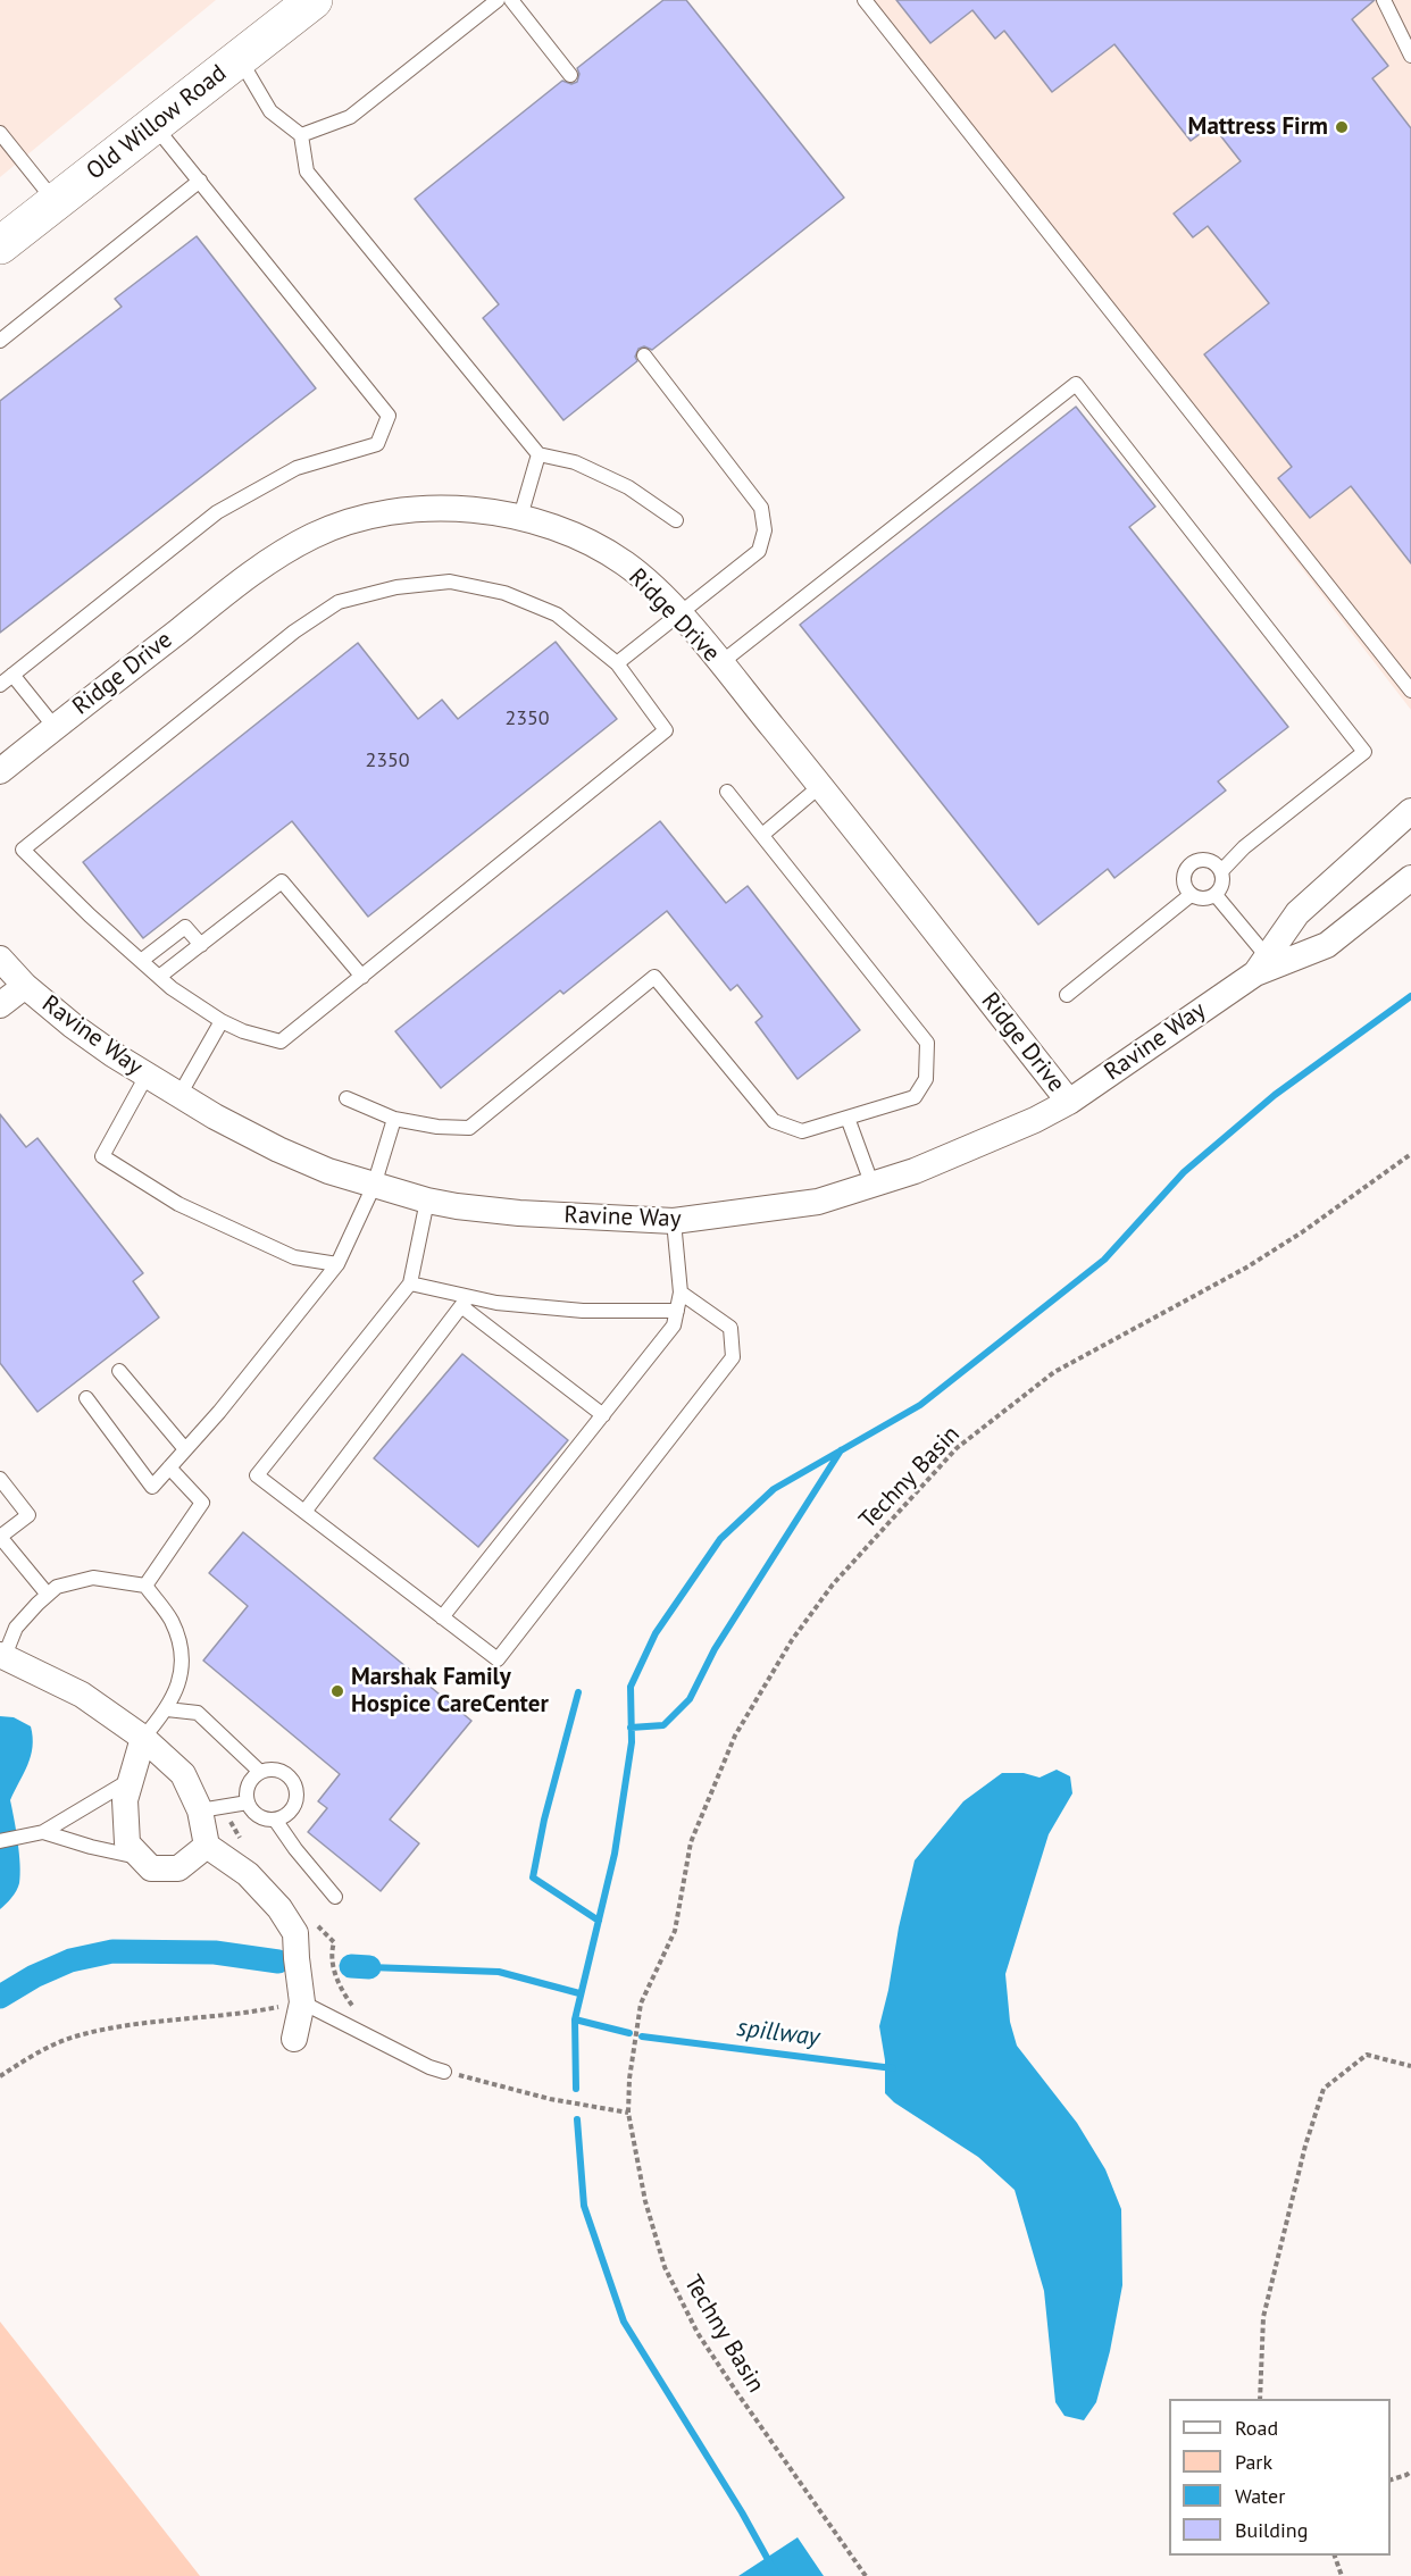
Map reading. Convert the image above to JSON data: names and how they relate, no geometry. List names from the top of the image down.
{
  "streets": {
    "street": ["Old Willow Road", "Ridge Drive", "Ravine Way"],
    "path": ["Techny Basin"]
  },
  "crossings": [
    ["Ridge Drive", "Ravine Way"]
  ],
  "water": ["spillway"],
  "places": ["Mattress Firm", "Marshak Family Hospice CareCenter"],
  "house_numbers": ["2350", "2350"],
  "legend": [
    "Road",
    "Park",
    "Water",
    "Building"
  ]
}
